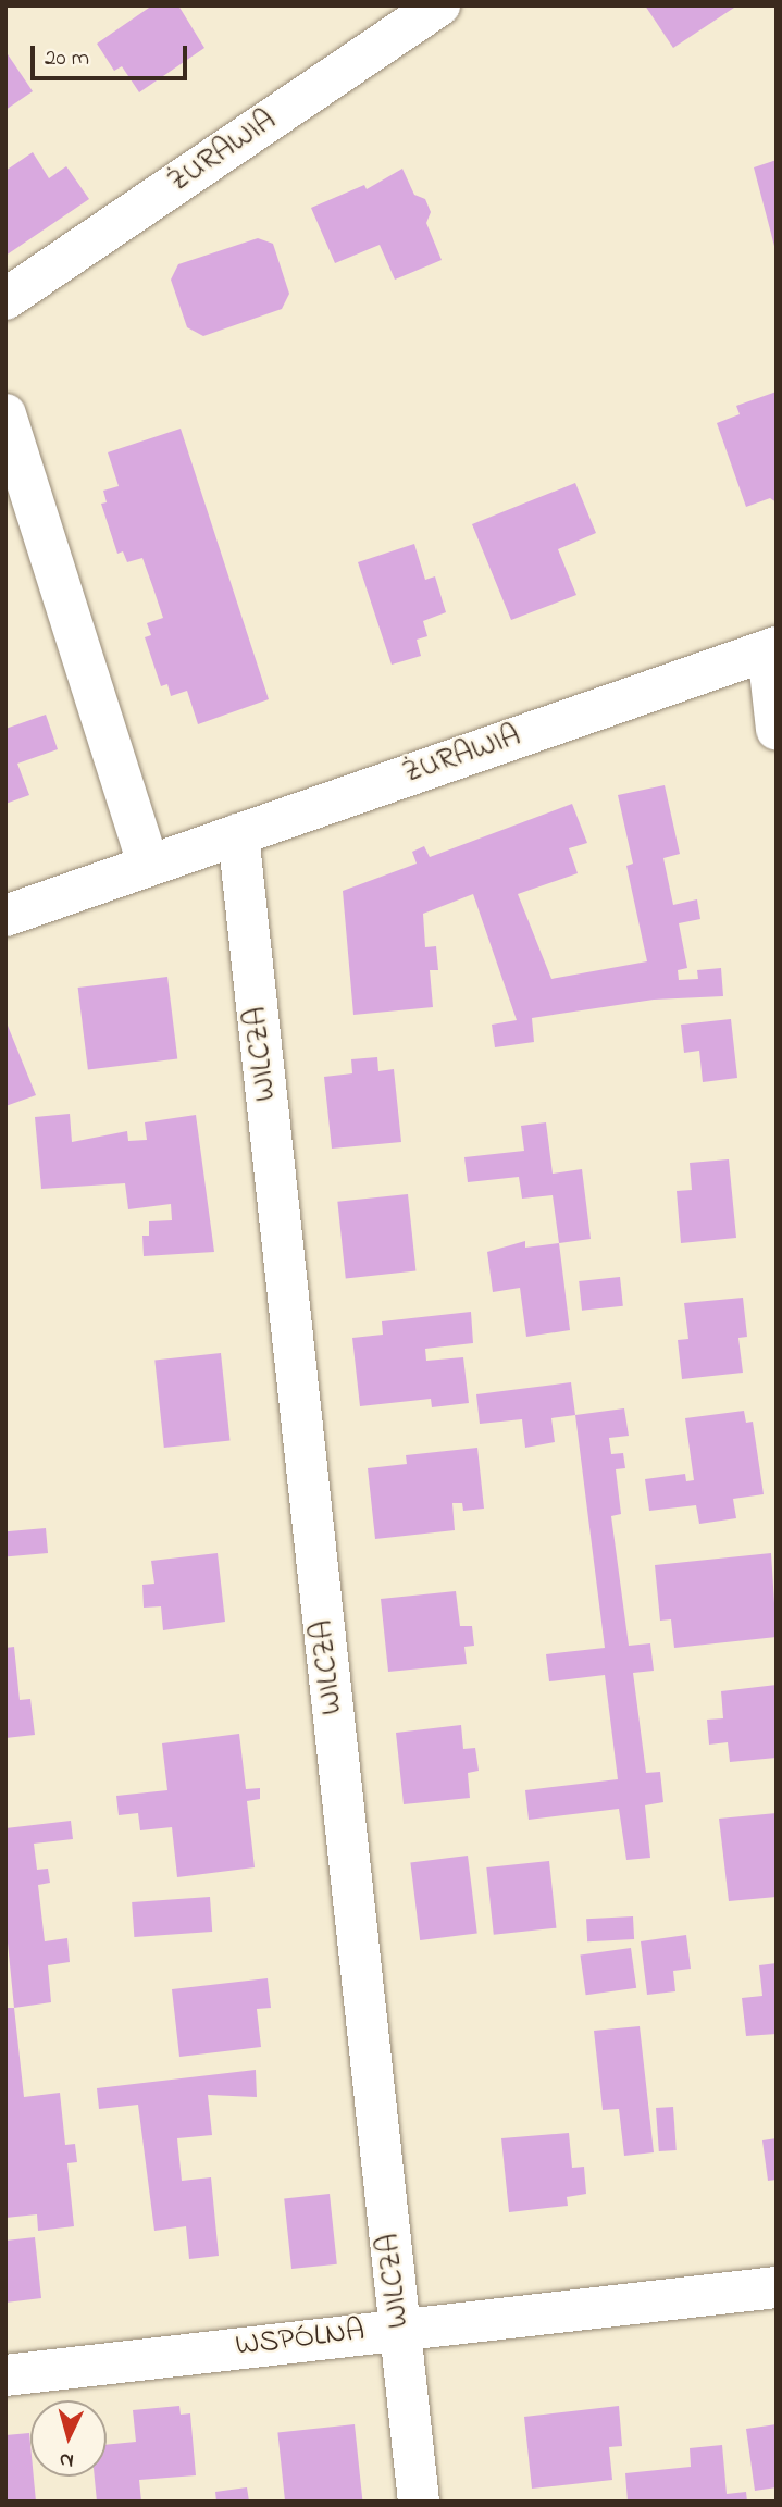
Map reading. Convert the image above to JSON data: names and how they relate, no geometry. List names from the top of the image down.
{
  "streets": {
    "street": ["ŻURAWIA", "WILCZA", "WSPÓLNA"]
  },
  "crossings": [
    ["ŻURAWIA", "WILCZA"],
    ["WILCZA", "WSPÓLNA"]
  ],
  "scale_bar": "20 m",
  "north": "bottom"
}
